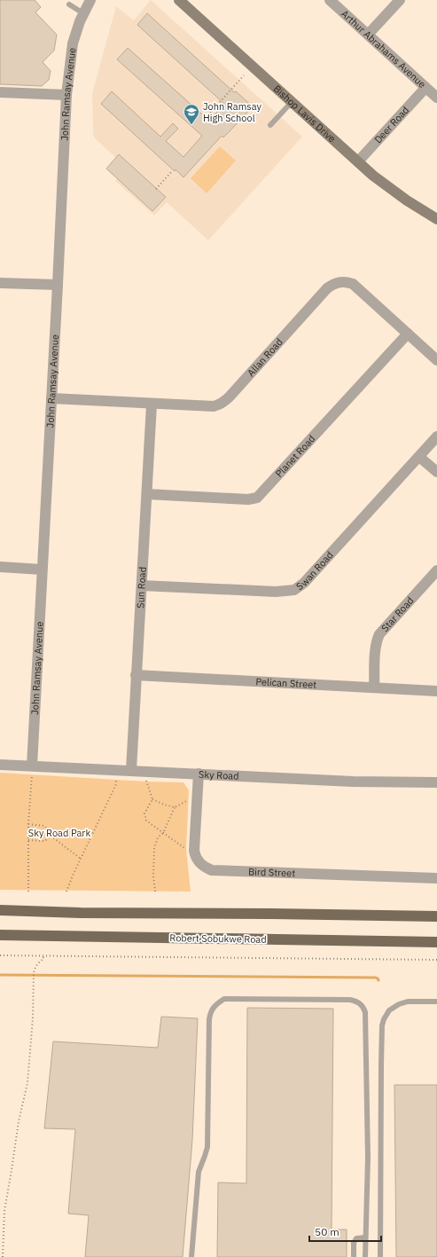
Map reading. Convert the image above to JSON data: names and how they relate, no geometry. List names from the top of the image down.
{
  "streets": {
    "main road": ["Robert Sobukwe Road"],
    "street": [
      "Arthur Abrahams Avenue",
      "John Ramsay Avenue",
      "Bishop Lavis Drive",
      "Deer Road",
      "Allan Road",
      "Planet Road",
      "Swan Road",
      "Sun Road",
      "Star Road",
      "Pelican Street",
      "Sky Road",
      "Bird Street"
    ]
  },
  "crossings": [
    ["Arthur Abrahams Avenue", "Deer Road"],
    ["John Ramsay Avenue", "Allan Road"],
    ["John Ramsay Avenue", "Sky Road"],
    ["Bishop Lavis Drive", "Deer Road"],
    ["Allan Road", "Planet Road"],
    ["Allan Road", "Sun Road"],
    ["Planet Road", "Sun Road"],
    ["Swan Road", "Sun Road"],
    ["Sun Road", "Pelican Street"],
    ["Sun Road", "Sky Road"],
    ["Star Road", "Pelican Street"]
  ],
  "parks": ["Sky Road Park"],
  "places": {
    "school or university": ["John Ramsay High School"]
  },
  "scale_bar": "50 m"
}
